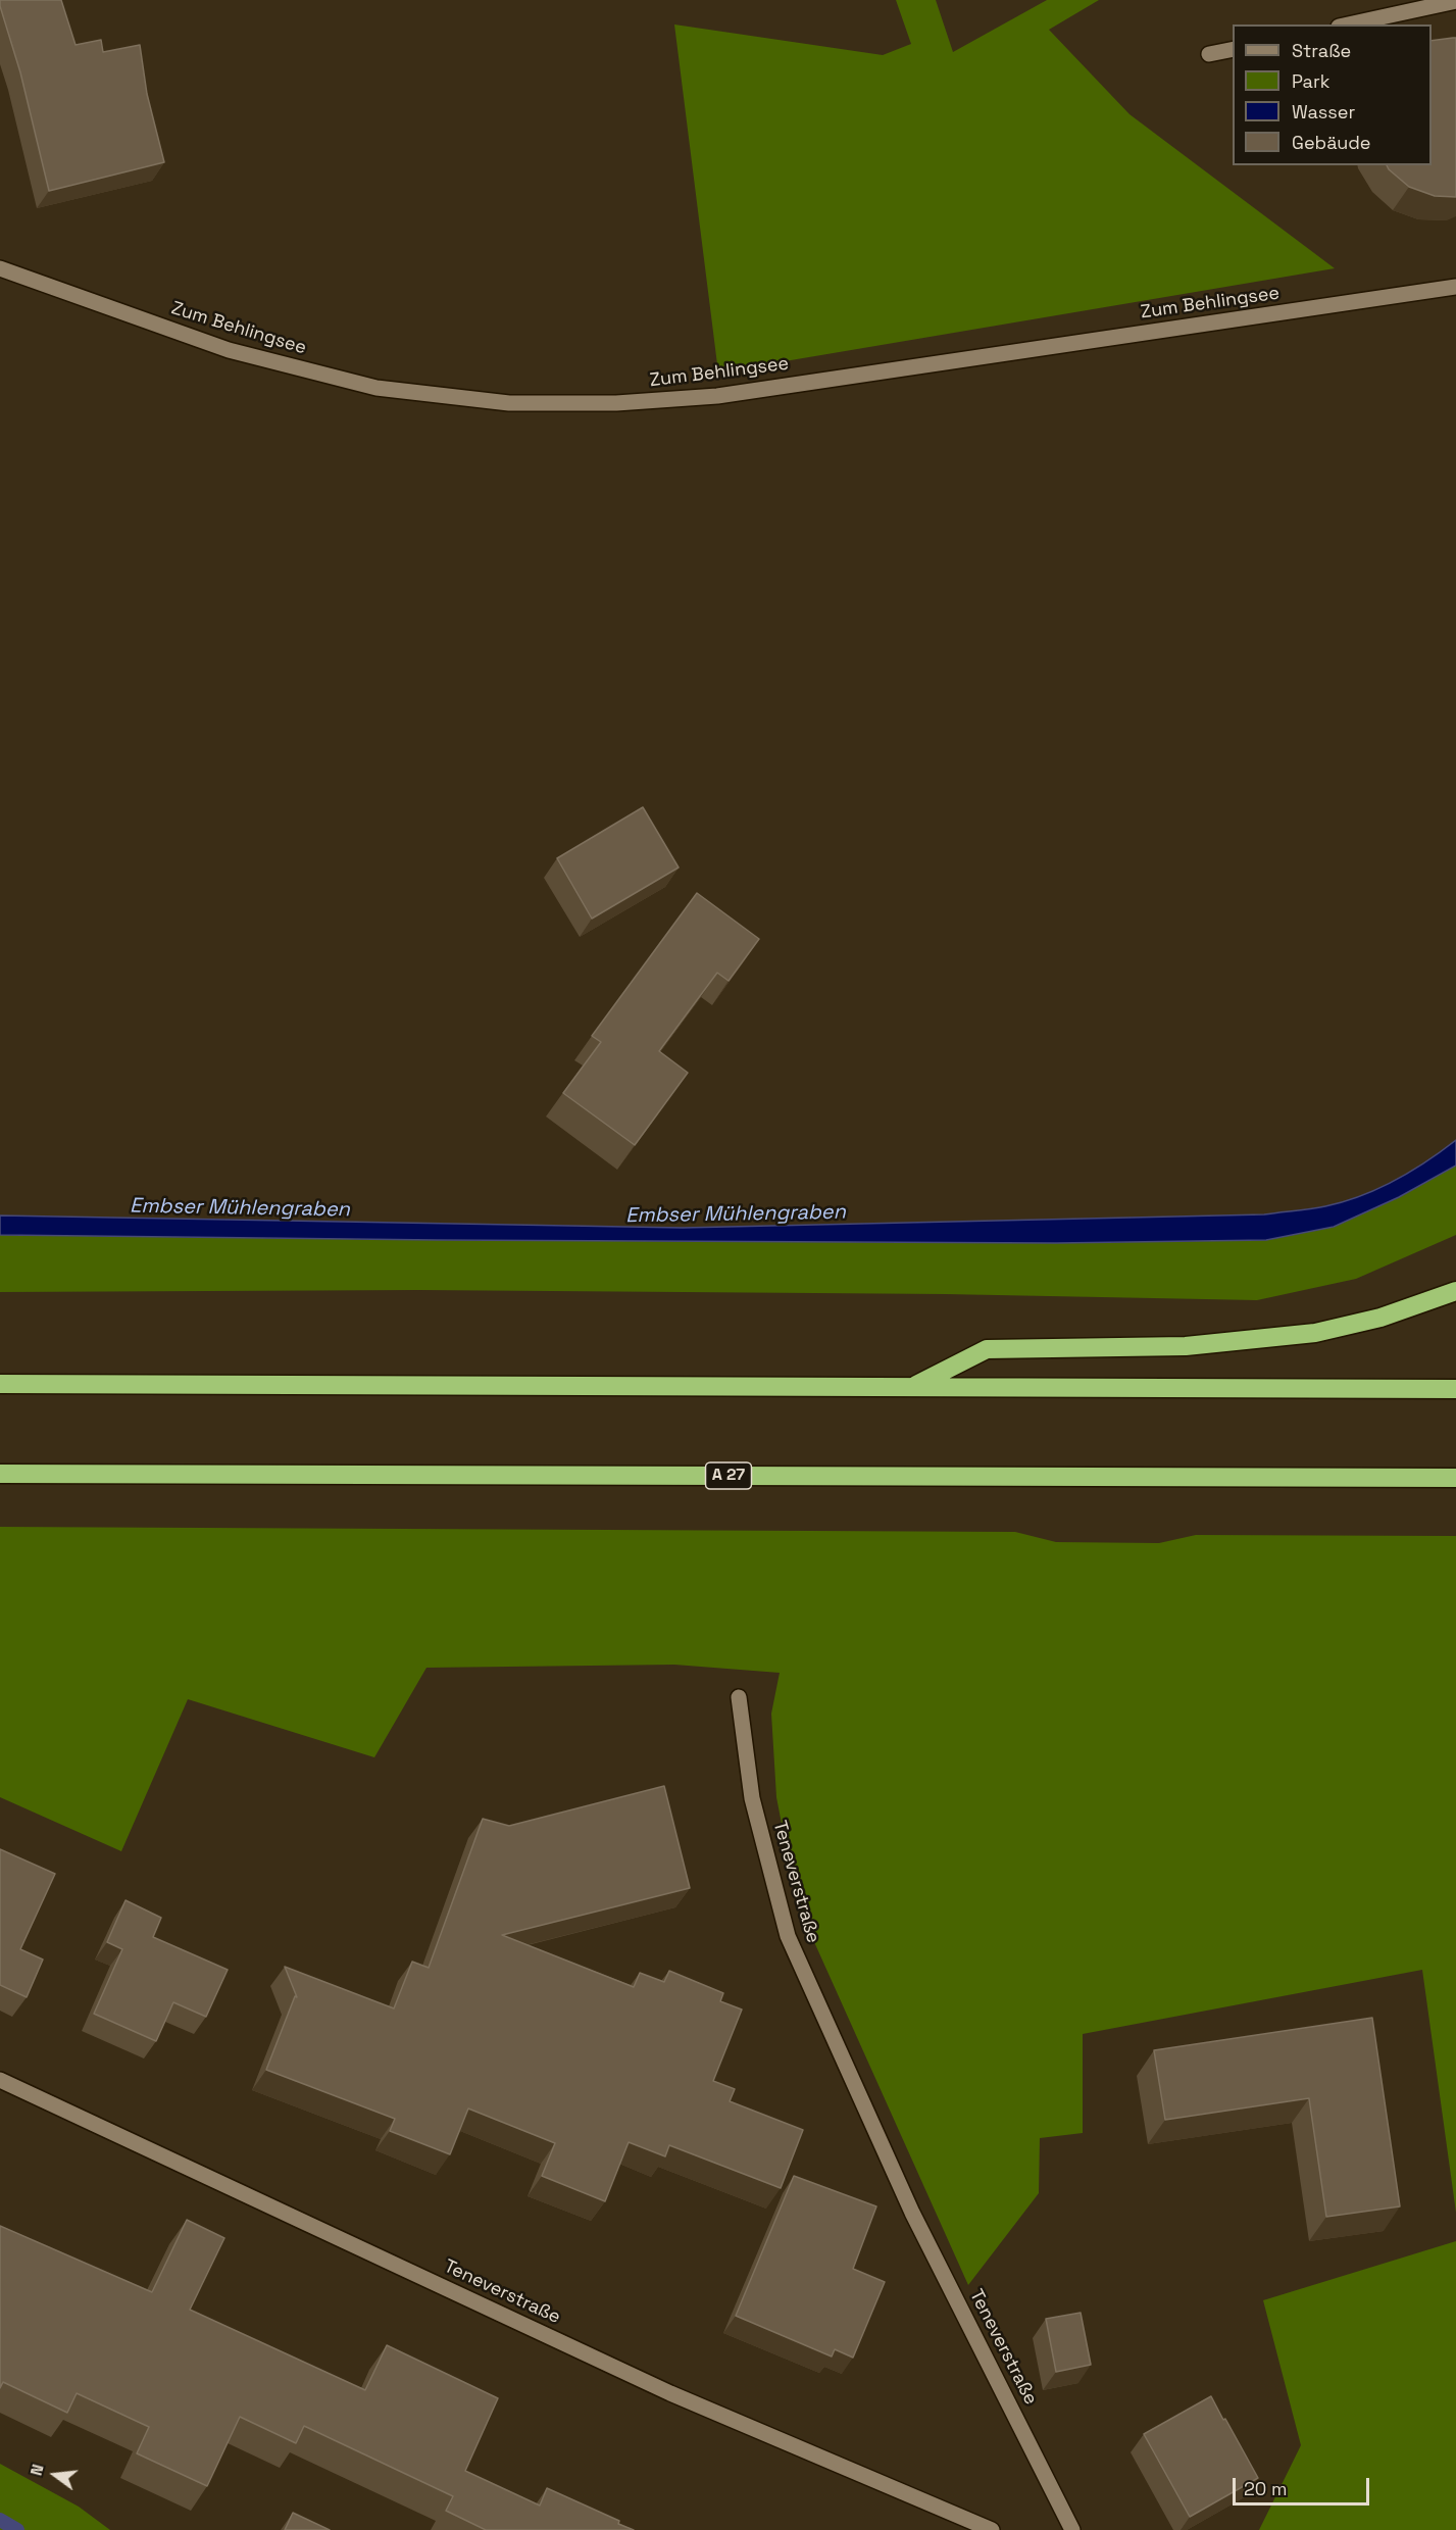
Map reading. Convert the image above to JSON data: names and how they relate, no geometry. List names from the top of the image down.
{
  "streets": {
    "highway": ["A 27"],
    "street": ["Zum Behlingsee", "Teneverstraße"]
  },
  "water": ["Embser Mühlengraben"],
  "legend": [
    "Straße",
    "Park",
    "Wasser",
    "Gebäude"
  ],
  "scale_bar": "20 m",
  "north": "left"
}
